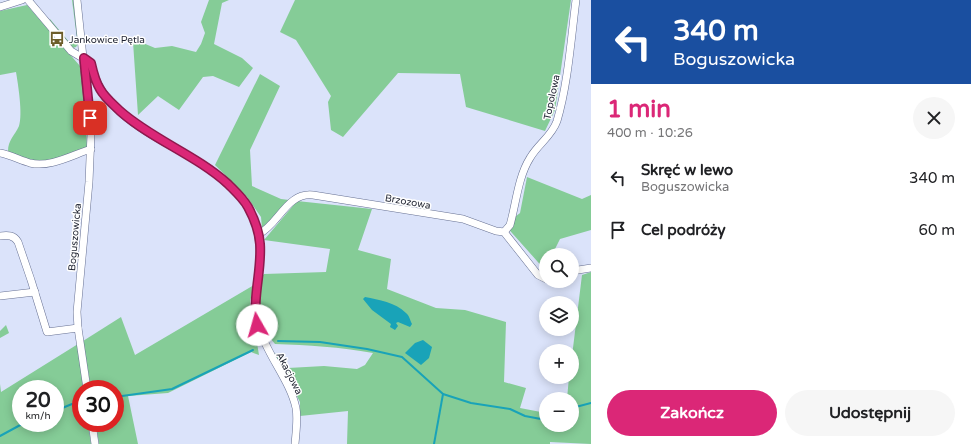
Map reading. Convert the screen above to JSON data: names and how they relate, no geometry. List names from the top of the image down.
{
  "streets": {
    "street": [
      "Topolowa",
      "Brzozowa",
      "Boguszowicka",
      "Akacjowa"
    ]
  },
  "crossings": [
    ["Topolowa", "Brzozowa"],
    ["Brzozowa", "Akacjowa"],
    ["Boguszowicka", "Akacjowa"]
  ],
  "places": {
    "bus stop": ["Jankowice Pętla"]
  },
  "page": {
    "turn": ["340 m", "Boguszowicka"],
    "heading": ["1 min", "400 m · 10:26"],
    "list": [
      {
        "name": "Skręć w lewo",
        "note": "Boguszowicka",
        "value": "340 m"
      },
      {
        "name": "Cel podróży",
        "value": "60 m"
      }
    ],
    "map_buttons": ["+", "−"],
    "speed": "20 km/h",
    "limit": "30",
    "buttons": ["Zakończ", "Udostępnij"]
  }
}
